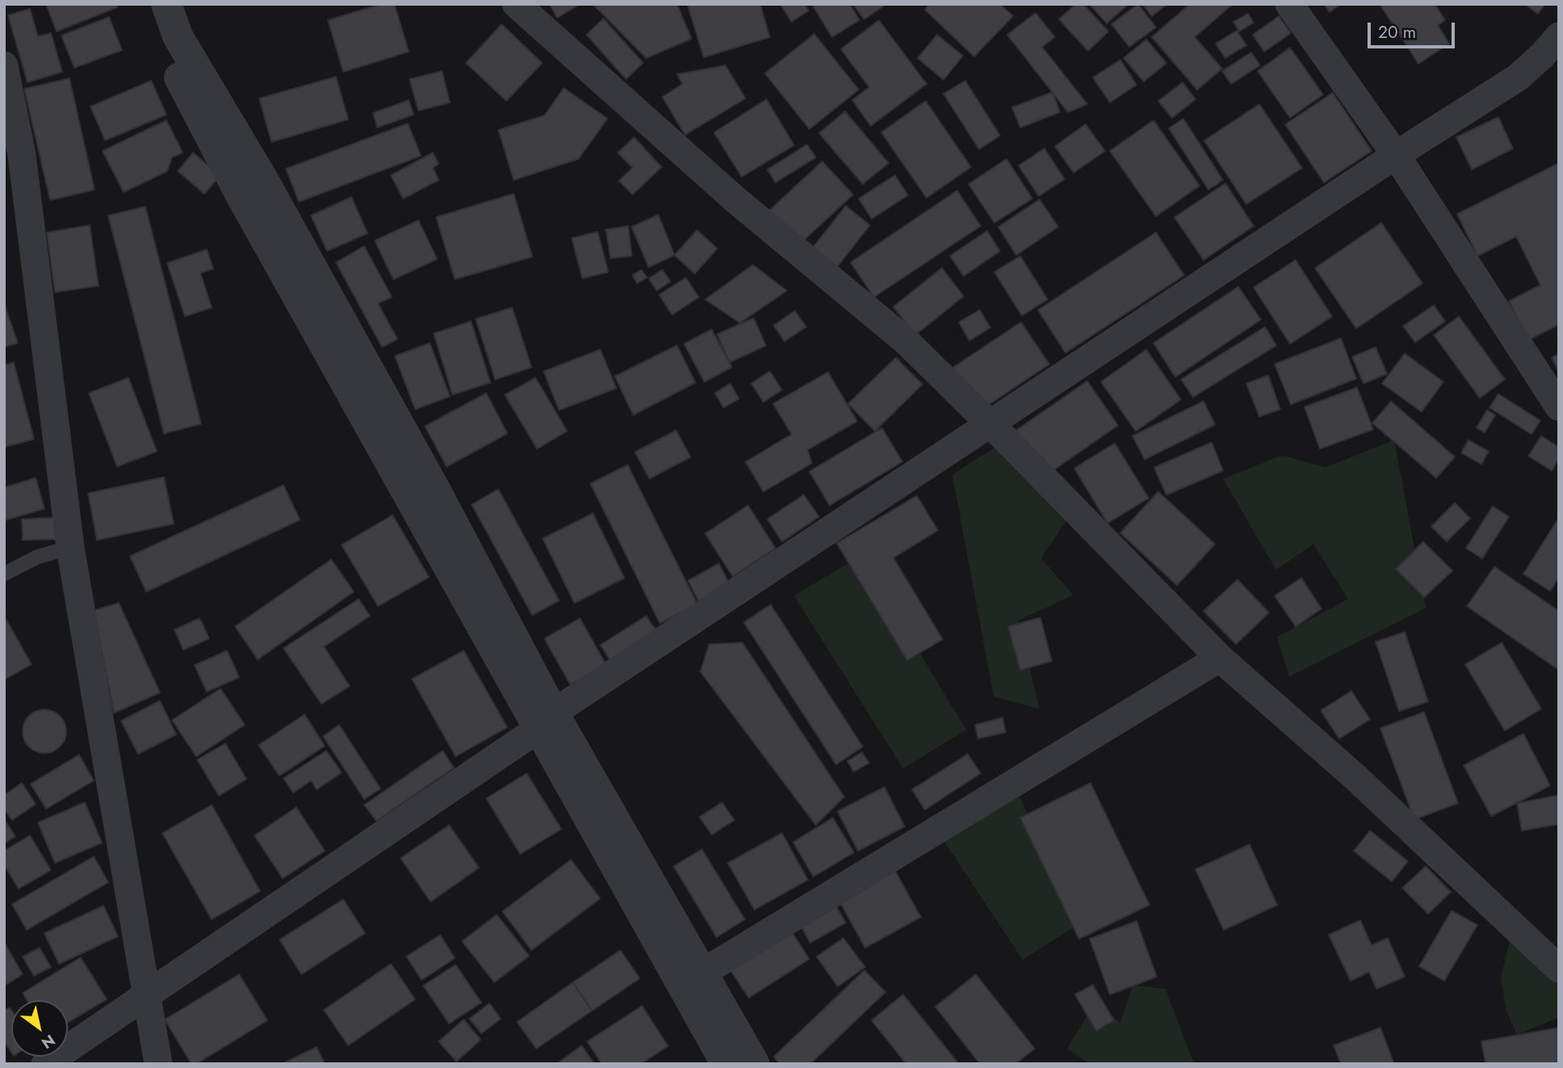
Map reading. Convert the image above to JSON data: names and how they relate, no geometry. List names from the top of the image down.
{
  "scale_bar": "20 m",
  "north": "bottom right"
}
